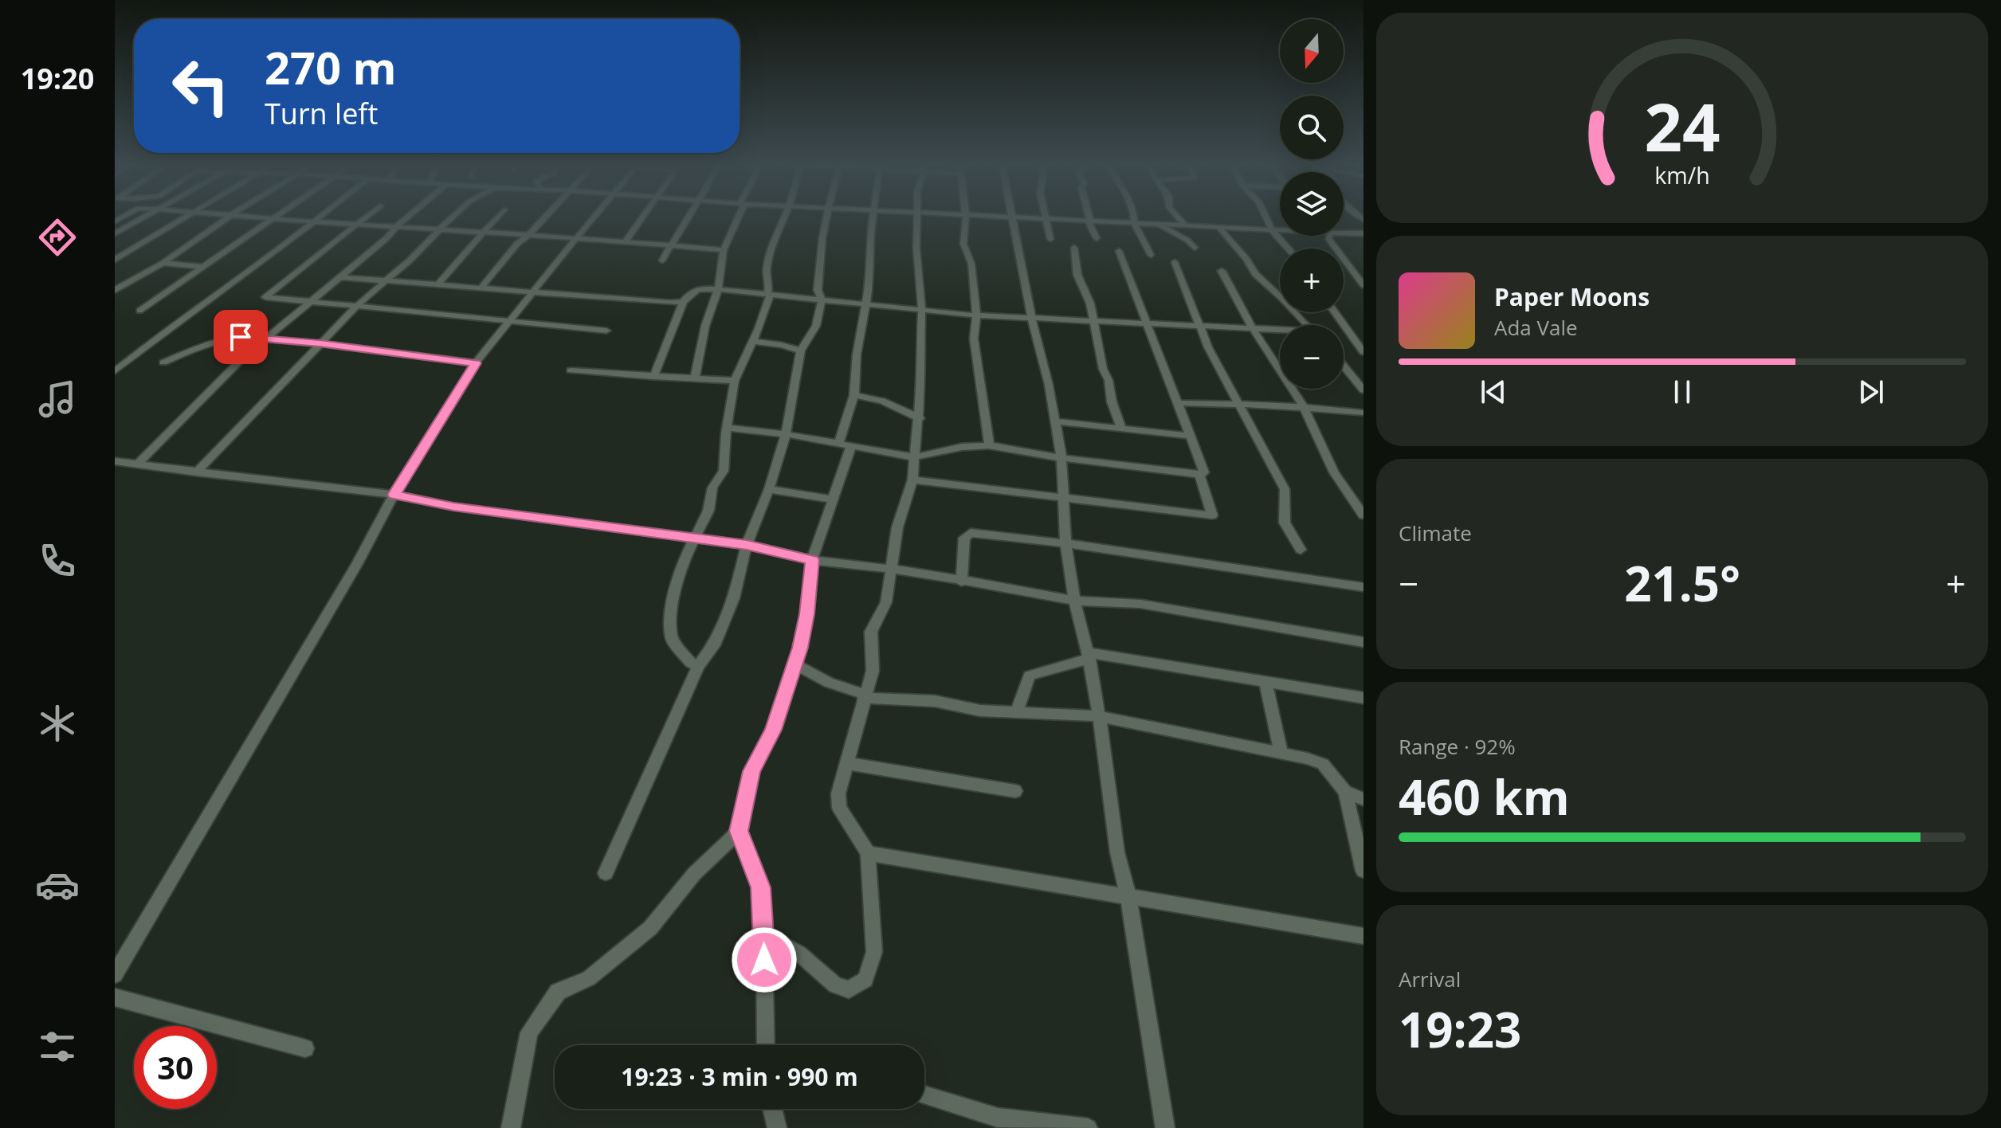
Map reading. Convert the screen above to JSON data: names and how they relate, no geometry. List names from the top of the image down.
{
  "north": "bottom",
  "page": {
    "tabs": "19:20",
    "map_buttons": ["+", "−"],
    "turn": ["270 m", "Turn left"],
    "song": ["Paper Moons", "Ada Vale"],
    "tile": [
      "Climate",
      ["Range · 92%", "460 km"],
      ["Arrival", "19:23"]
    ],
    "heat": ["−", "21.5°", "+"],
    "limit": "30",
    "trip": "19:23 · 3 min · 990 m",
    "gauge": ["24", "km/h"]
  }
}
